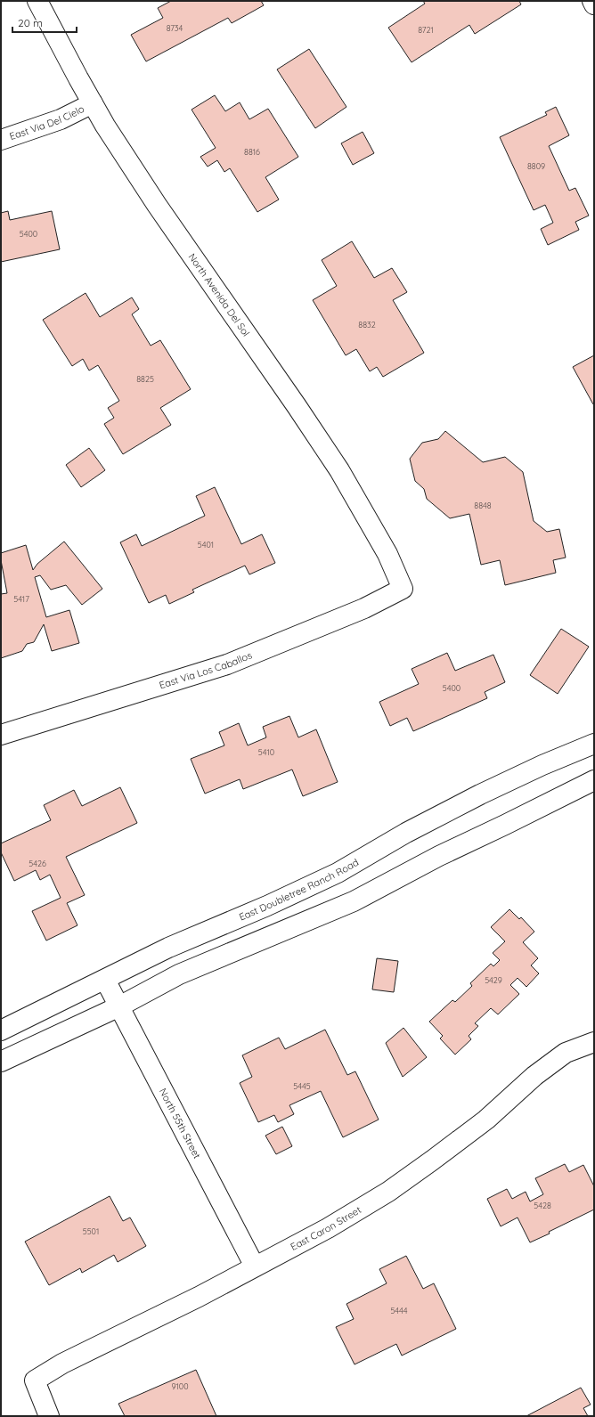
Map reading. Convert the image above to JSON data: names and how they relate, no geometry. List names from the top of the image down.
{
  "streets": {
    "street": [
      "East Via Del Cielo",
      "North Avenida Del Sol",
      "East Via Los Caballos",
      "East Doubletree Ranch Road",
      "North 55th Street",
      "East Caron Street"
    ]
  },
  "crossings": [
    ["East Via Del Cielo", "North Avenida Del Sol"],
    ["North Avenida Del Sol", "East Via Los Caballos"],
    ["East Doubletree Ranch Road", "North 55th Street"],
    ["North 55th Street", "East Caron Street"]
  ],
  "house_numbers": [
    "8734",
    "8721",
    "8816",
    "8809",
    "5400",
    "8832",
    "8825",
    "8848",
    "5401",
    "5417",
    "5400",
    "5410",
    "5426",
    "5429",
    "5445",
    "5428",
    "5501",
    "5444",
    "9100"
  ],
  "scale_bar": "20 m"
}
